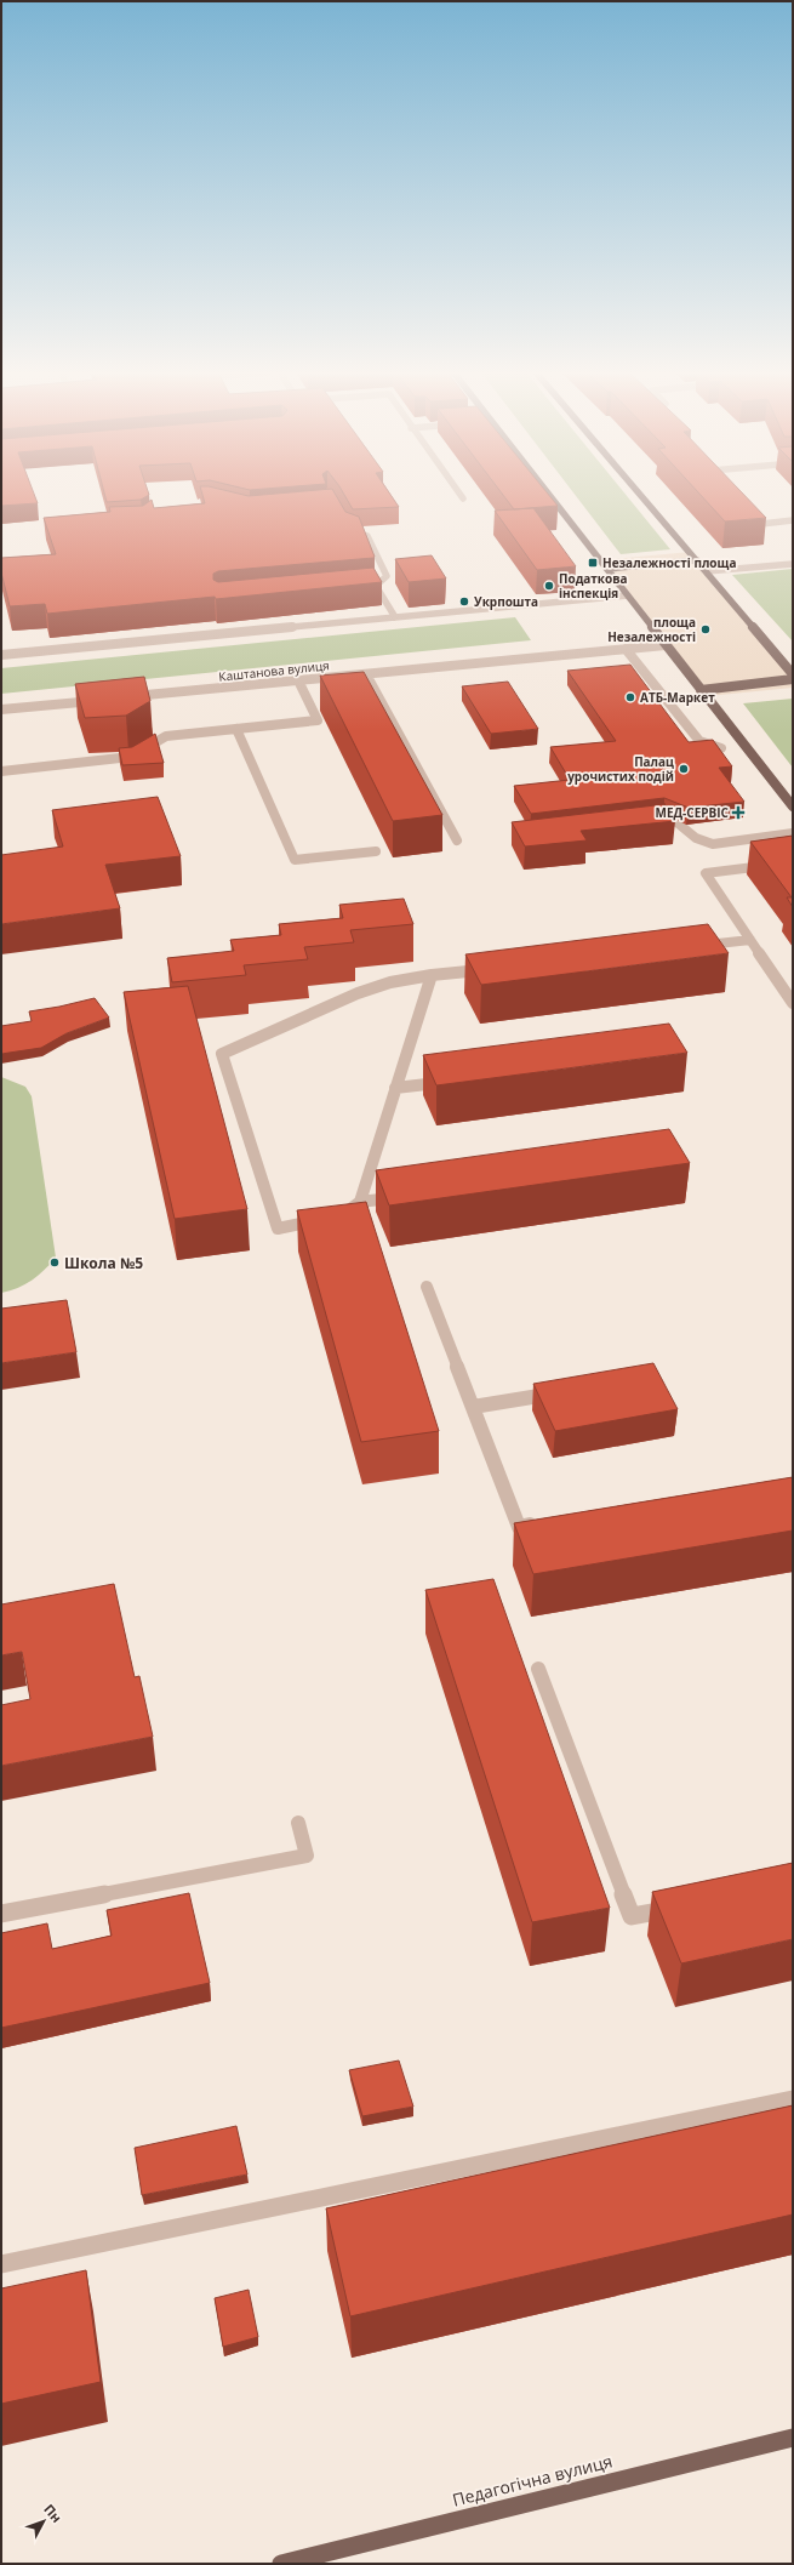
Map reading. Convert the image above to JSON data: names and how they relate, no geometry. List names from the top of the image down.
{
  "streets": {
    "main road": ["Педагогічна вулиця"],
    "street": ["Каштанова вулиця"]
  },
  "places": {
    "transit": ["Незалежності площа"],
    "other": [
      "Податкова інспекція",
      "Укрпошта",
      "площа Незалежності",
      "АТБ-Маркет",
      "Палац урочистих подій",
      "Школа №5"
    ],
    "health": ["МЕД-СЕРВІС"]
  },
  "north": "top right"
}
